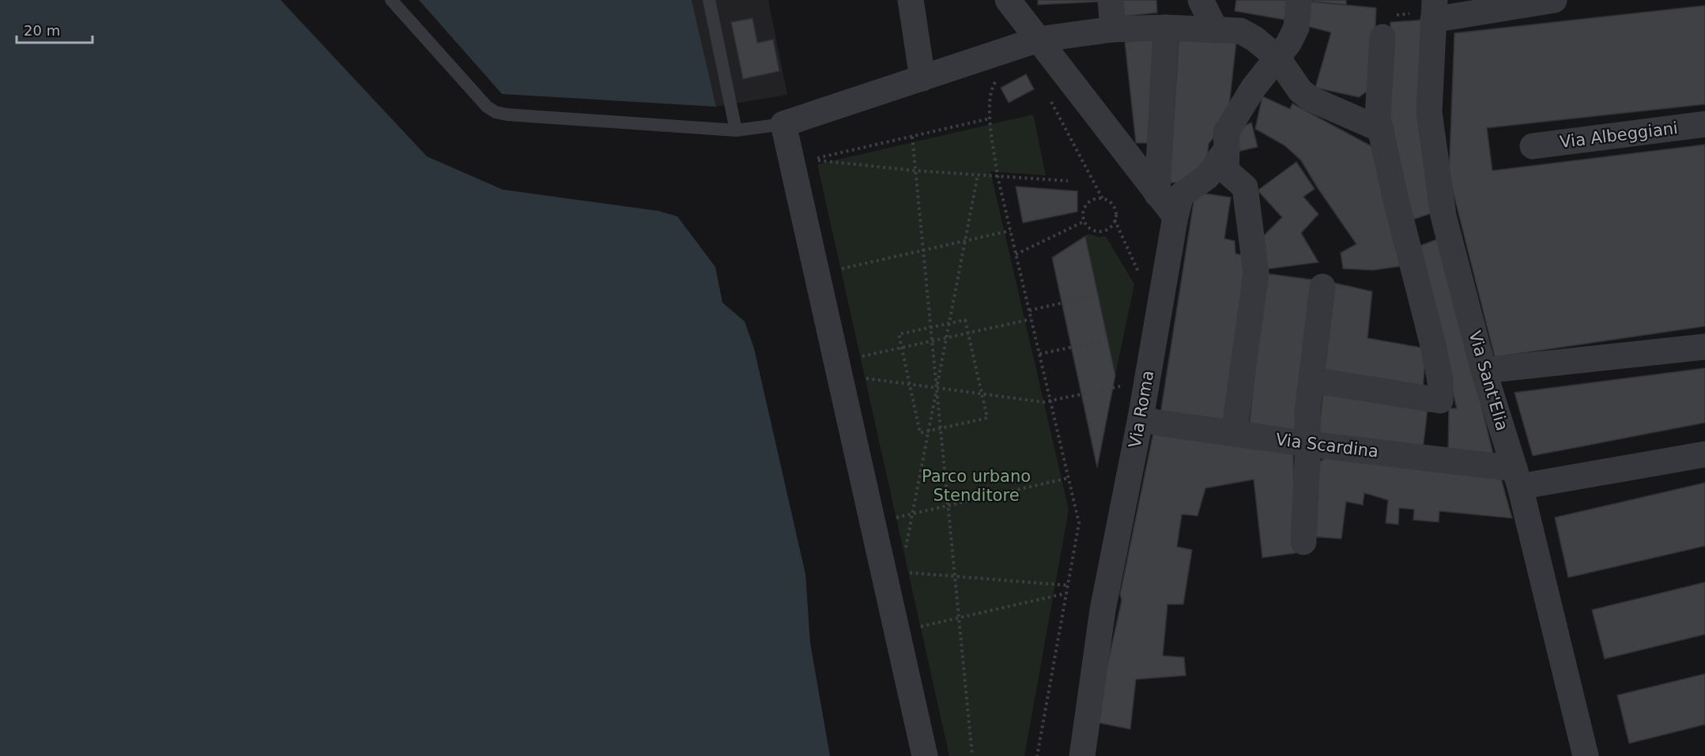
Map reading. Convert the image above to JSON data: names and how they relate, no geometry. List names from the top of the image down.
{
  "streets": {
    "street": [
      "Via Albeggiani",
      "Via Sant'Elia",
      "Via Roma",
      "Via Scardina"
    ]
  },
  "crossings": [
    ["Via Sant'Elia", "Via Scardina"],
    ["Via Roma", "Via Scardina"]
  ],
  "parks": ["Parco urbano Stenditore"],
  "scale_bar": "20 m"
}
